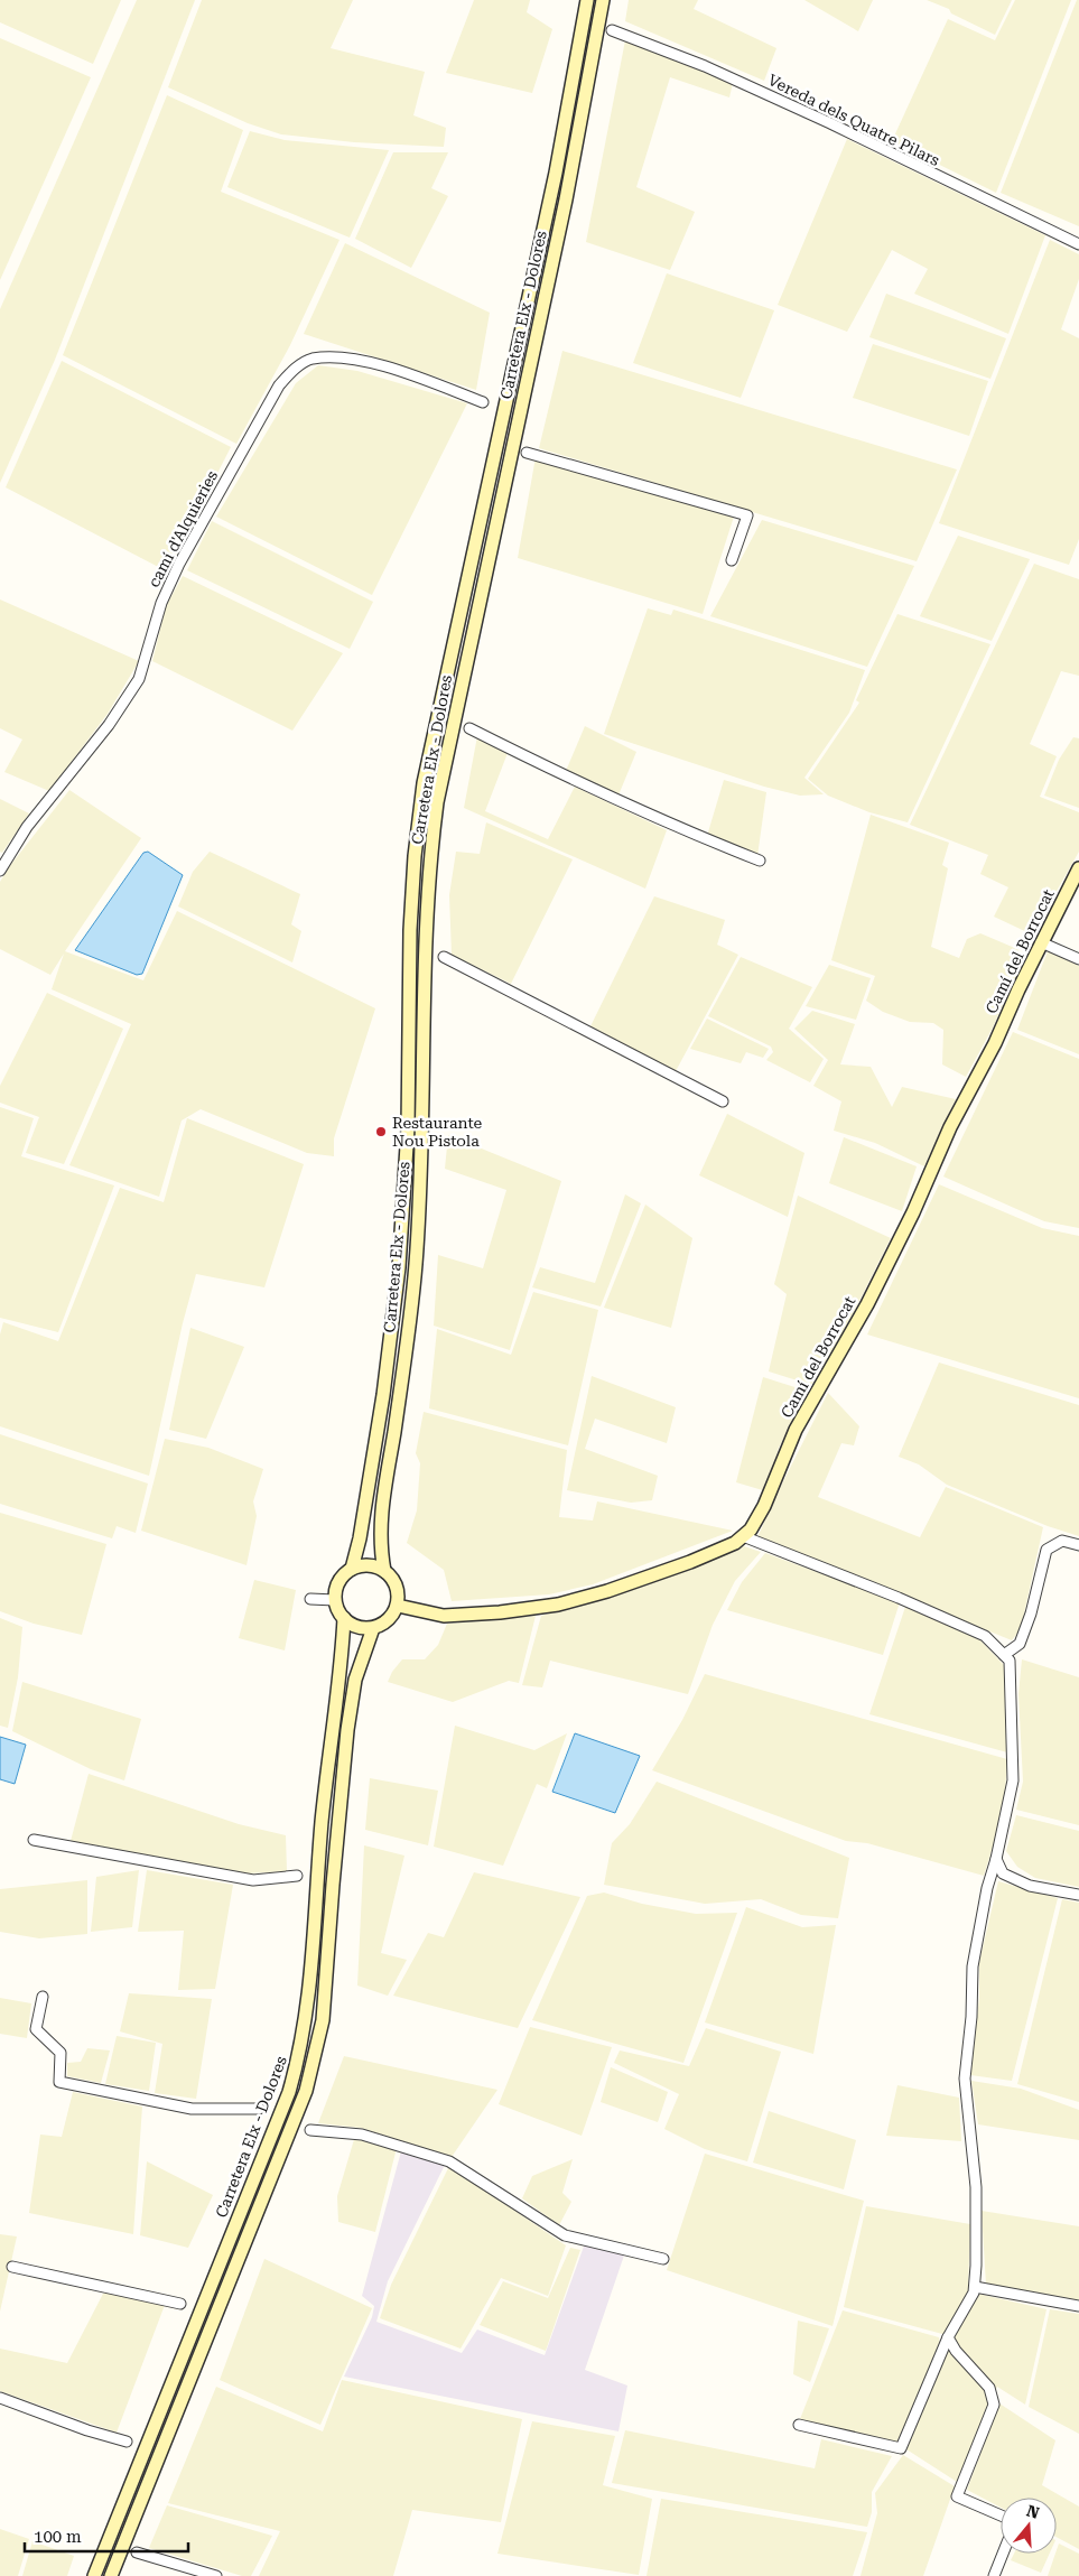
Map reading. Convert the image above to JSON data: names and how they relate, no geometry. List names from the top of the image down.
{
  "streets": {
    "main road": ["Carretera Elx - Dolores", "Camí del Borrocat"],
    "street": ["Vereda dels Quatre Pilars", "camí d'Alquieries"]
  },
  "crossings": [
    ["Carretera Elx - Dolores", "Camí del Borrocat"]
  ],
  "places": ["Restaurante Nou Pistola"],
  "scale_bar": "100 m",
  "north": "top"
}
